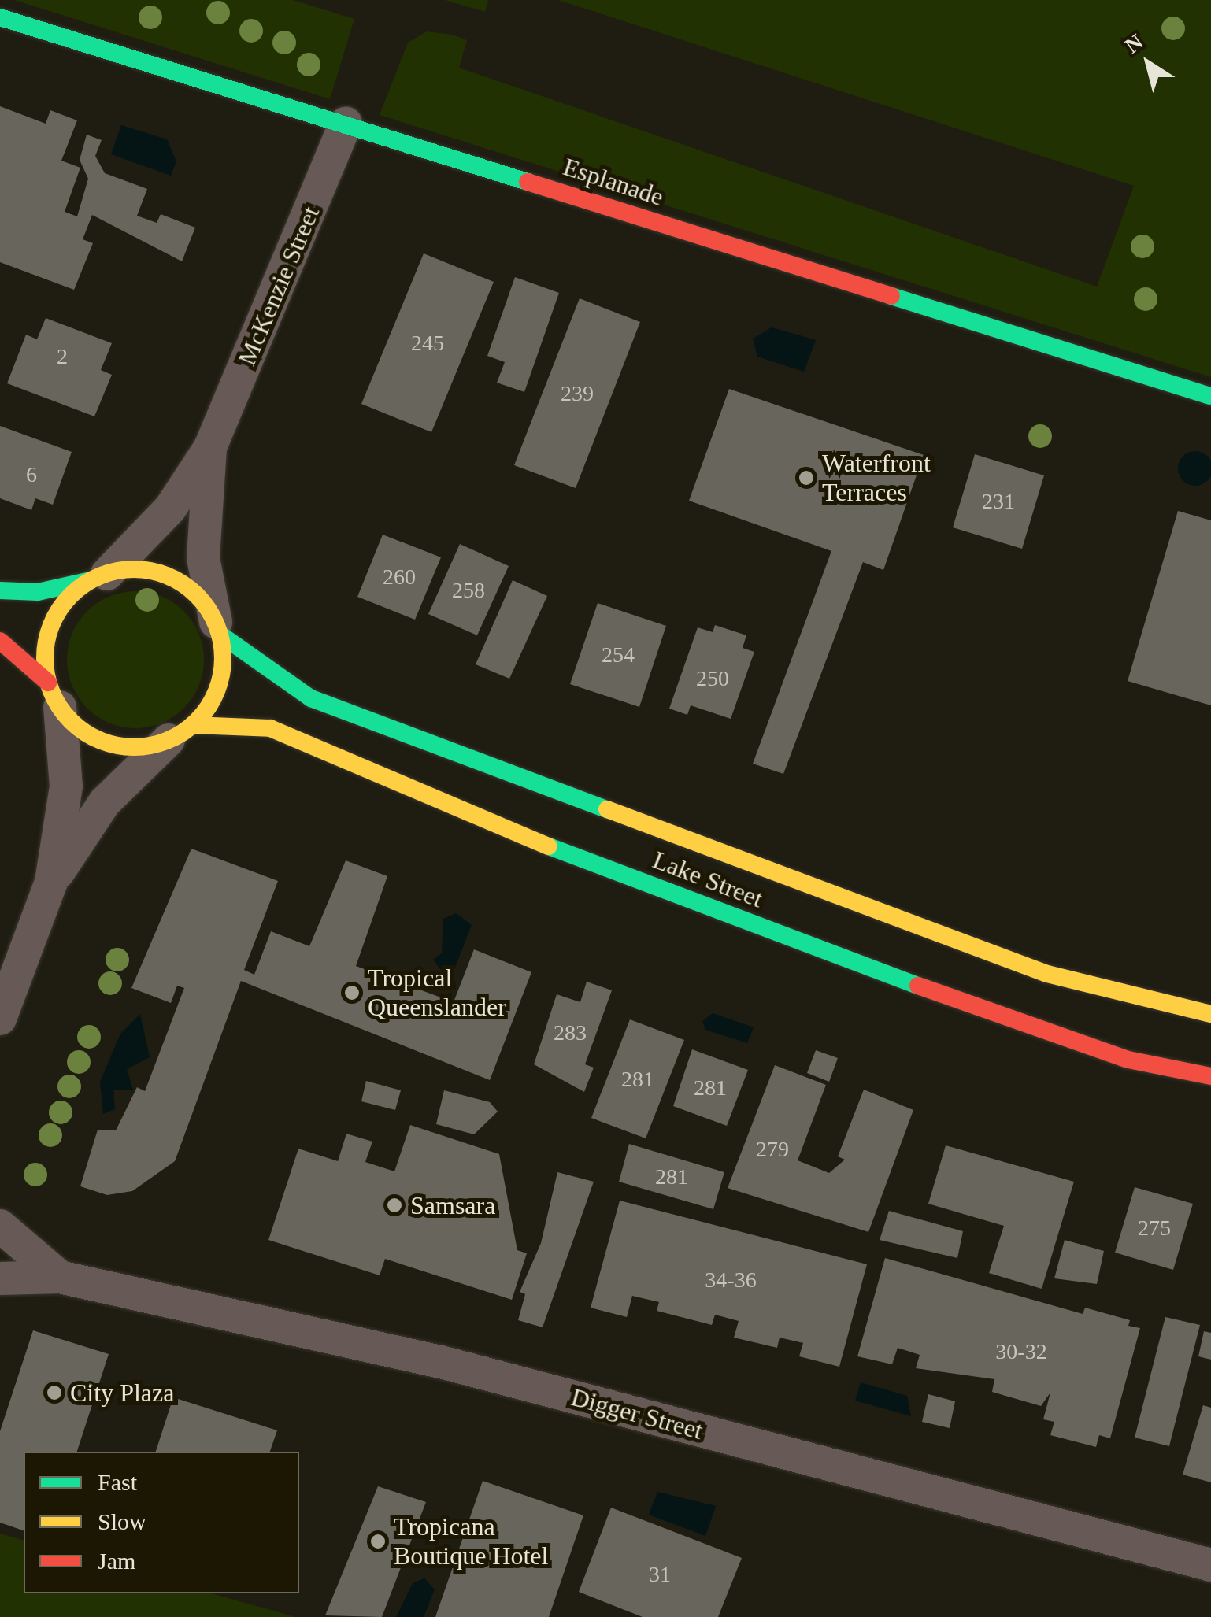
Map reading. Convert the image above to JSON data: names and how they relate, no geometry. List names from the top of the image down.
{
  "streets": {
    "main road": ["Esplanade", "Lake Street"],
    "street": ["McKenzie Street", "Digger Street"]
  },
  "crossings": [
    ["Esplanade", "McKenzie Street"],
    ["McKenzie Street", "Lake Street"]
  ],
  "places": [
    "Waterfront Terraces",
    "Tropical Queenslander",
    "Samsara",
    "City Plaza",
    "Tropicana Boutique Hotel"
  ],
  "house_numbers": [
    "245",
    "2",
    "239",
    "6",
    "231",
    "260",
    "258",
    "254",
    "250",
    "283",
    "281",
    "281",
    "279",
    "281",
    "275",
    "34-36",
    "30-32",
    "31"
  ],
  "legend": ["Fast", "Slow", "Jam"],
  "north": "top left"
}
